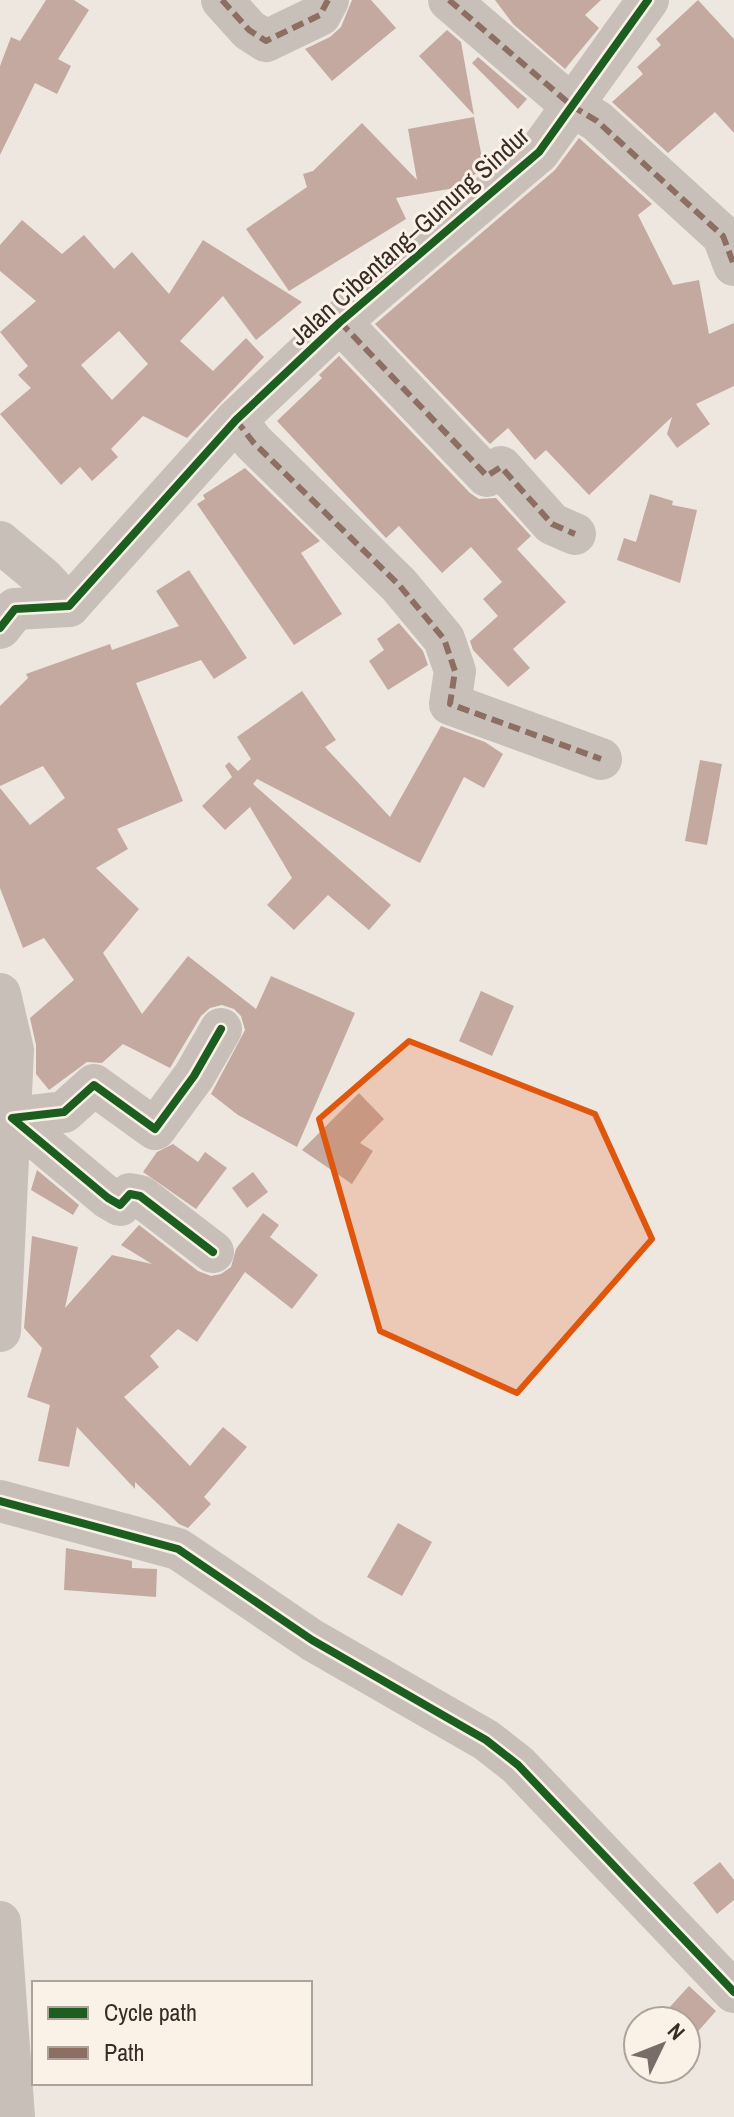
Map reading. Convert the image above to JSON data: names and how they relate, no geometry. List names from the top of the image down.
{
  "streets": {
    "street": ["Jalan Cibentang–Gunung Sindur"]
  },
  "legend": ["Cycle path", "Path"],
  "north": "top right"
}
